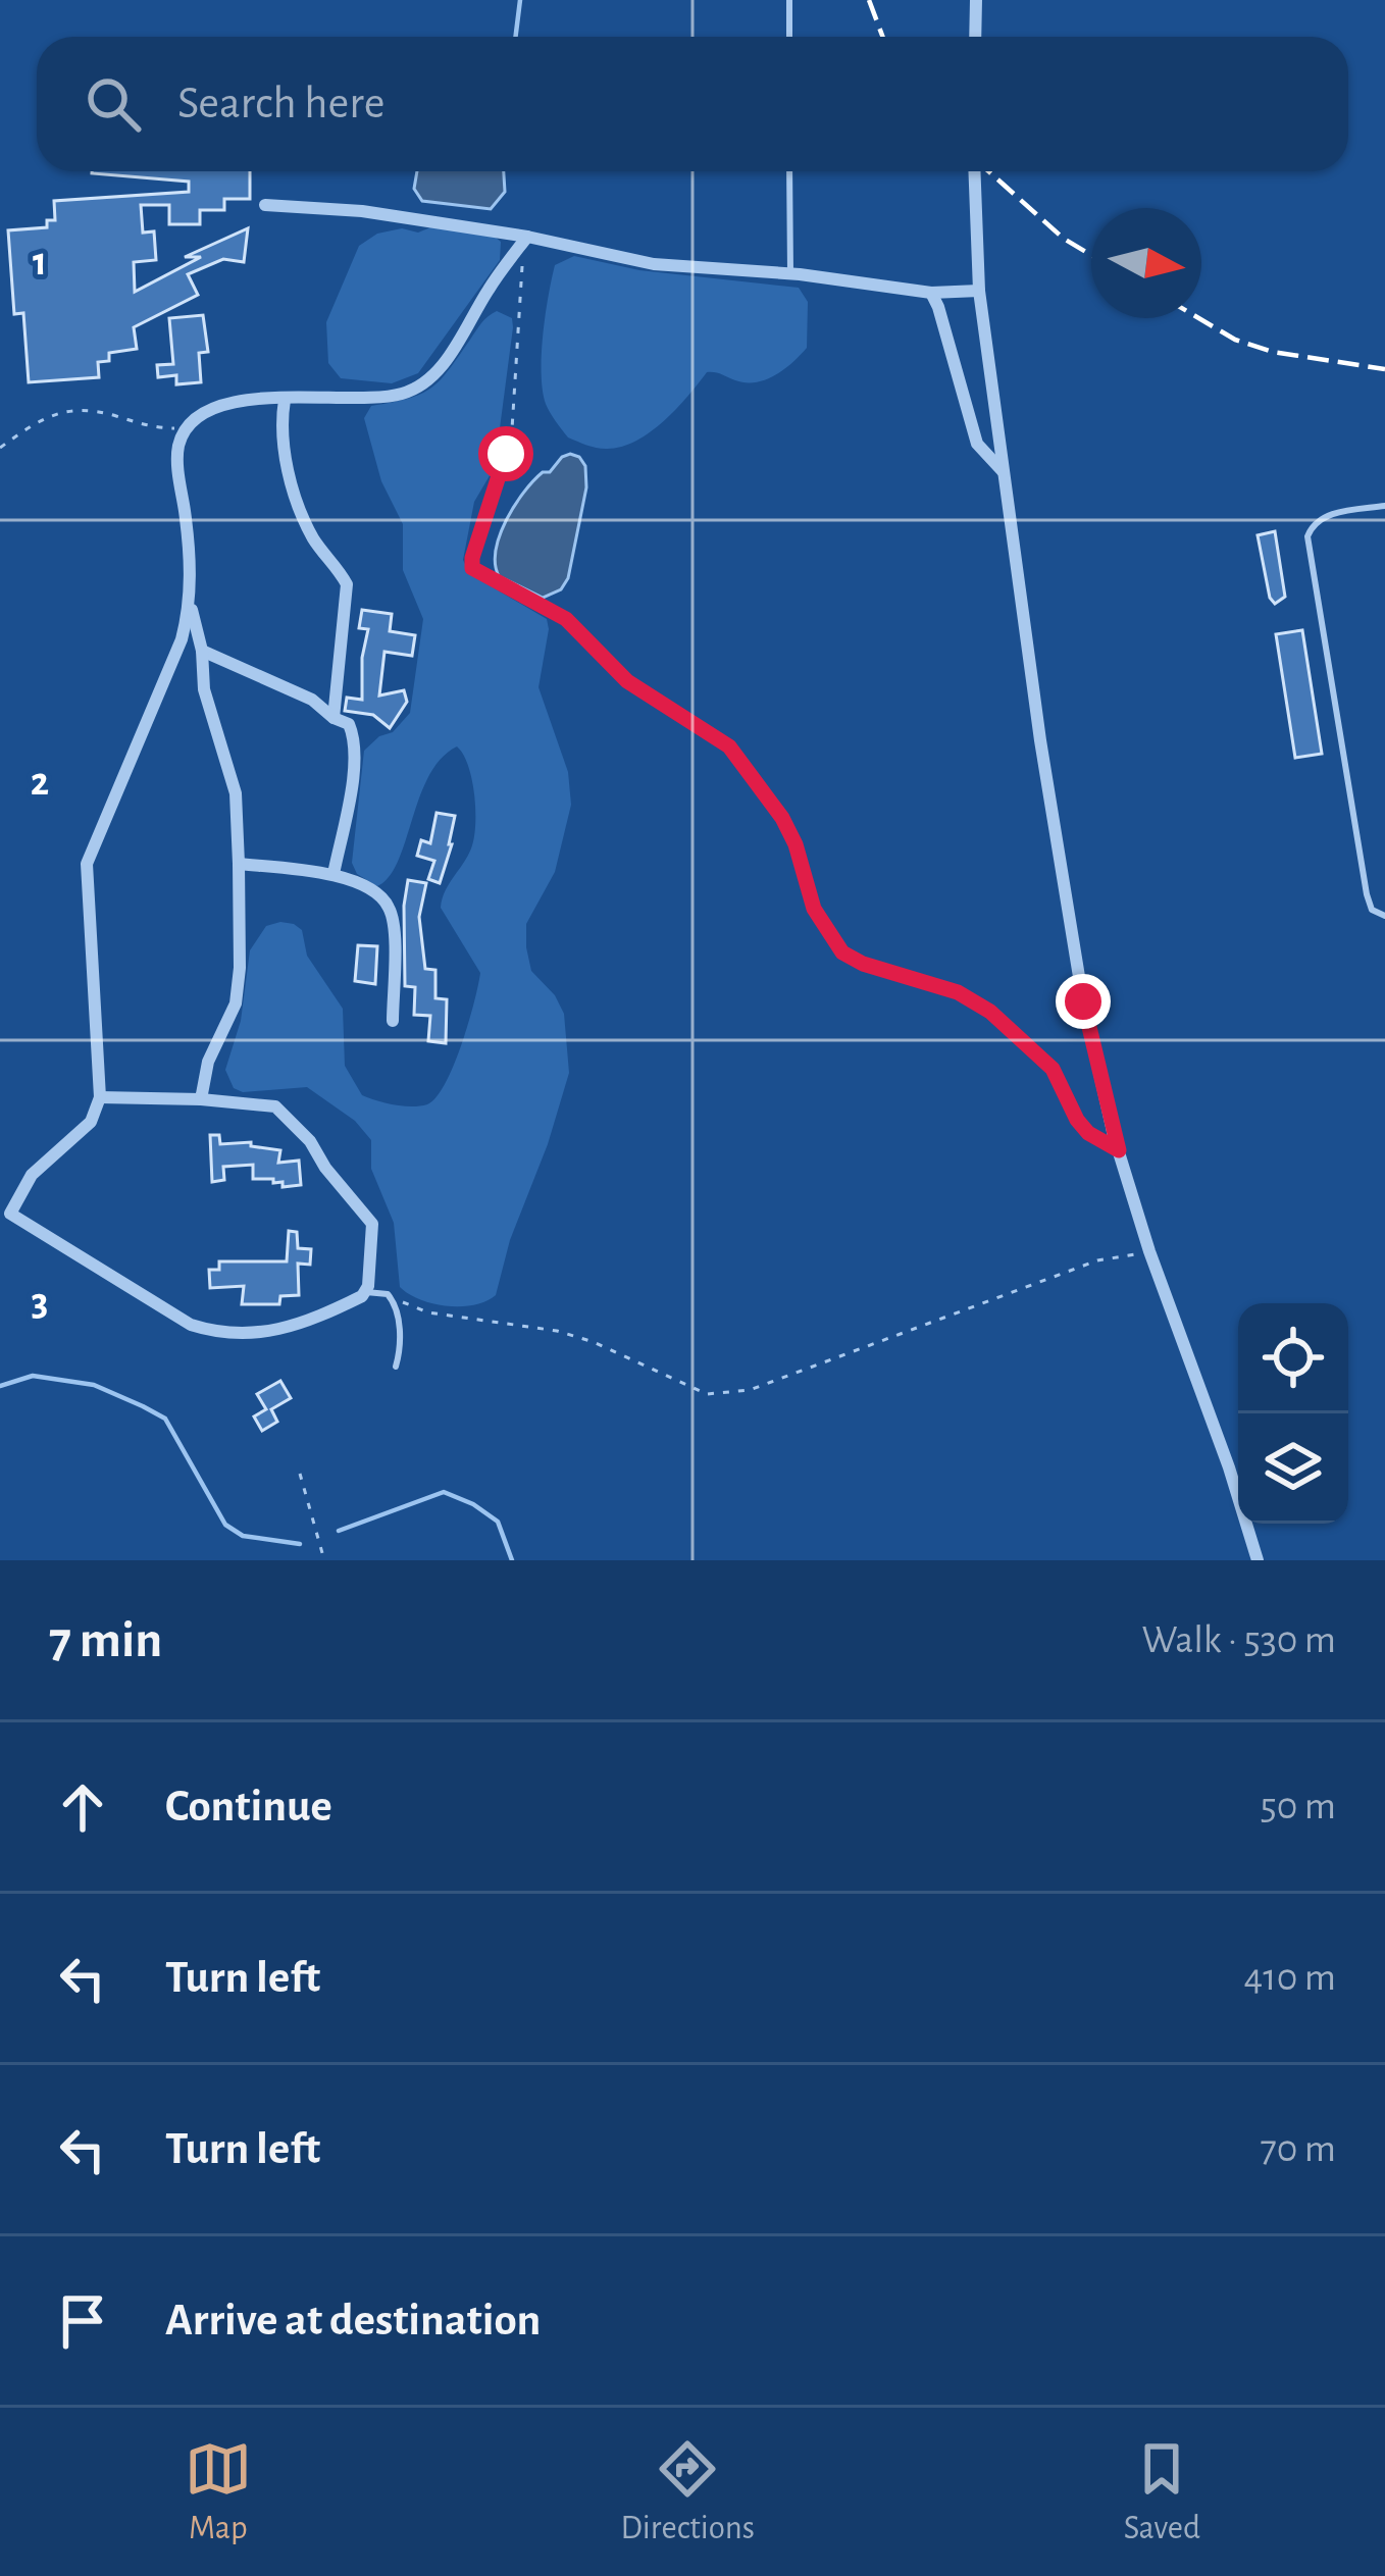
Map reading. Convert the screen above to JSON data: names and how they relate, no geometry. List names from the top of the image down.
{
  "north": "right",
  "page": {
    "search": "Search here",
    "heading": ["7 min", "Walk · 530 m"],
    "list": [
      ["Continue", "50 m"],
      ["Turn left", "410 m"],
      ["Turn left", "70 m"],
      "Arrive at destination"
    ],
    "nav": ["Map", "Directions", "Saved"]
  },
  "grid": {
    "rows": ["1", "2", "3"]
  }
}
